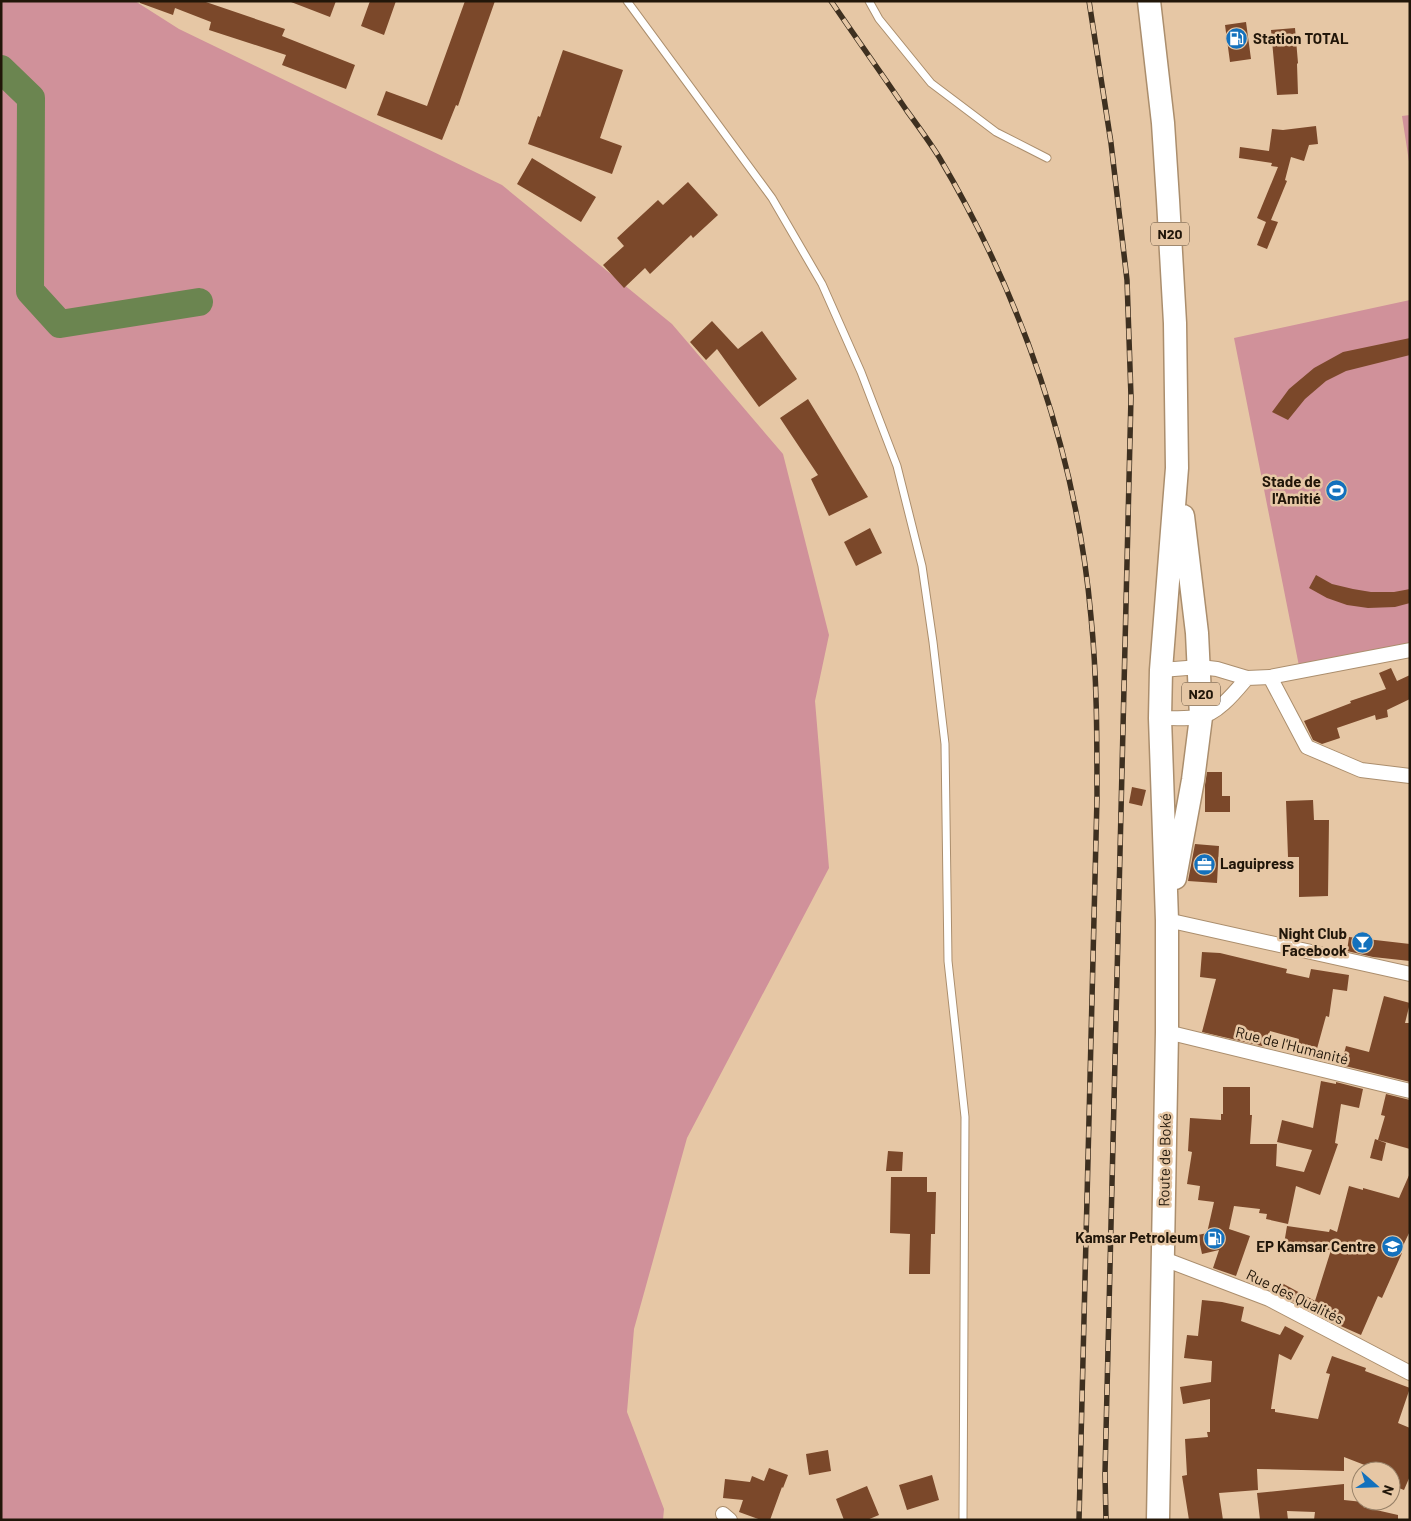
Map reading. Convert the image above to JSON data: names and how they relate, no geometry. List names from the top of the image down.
{
  "streets": {
    "main road": ["N20", "Route de Boké"],
    "street": ["Rue de l'Humanité", "Rue des Qualités"]
  },
  "crossings": [
    ["N20", "Route de Boké"],
    ["Rue de l'Humanité", "Route de Boké"],
    ["Route de Boké", "Rue des Qualités"]
  ],
  "places": {
    "fuel station": ["Station TOTAL", "Kamsar Petroleum"],
    "sports": ["Stade de l'Amitié"],
    "office": ["Laguipress"],
    "bar": ["Night Club Facebook"],
    "school or university": ["EP Kamsar Centre"]
  },
  "north": "right"
}
